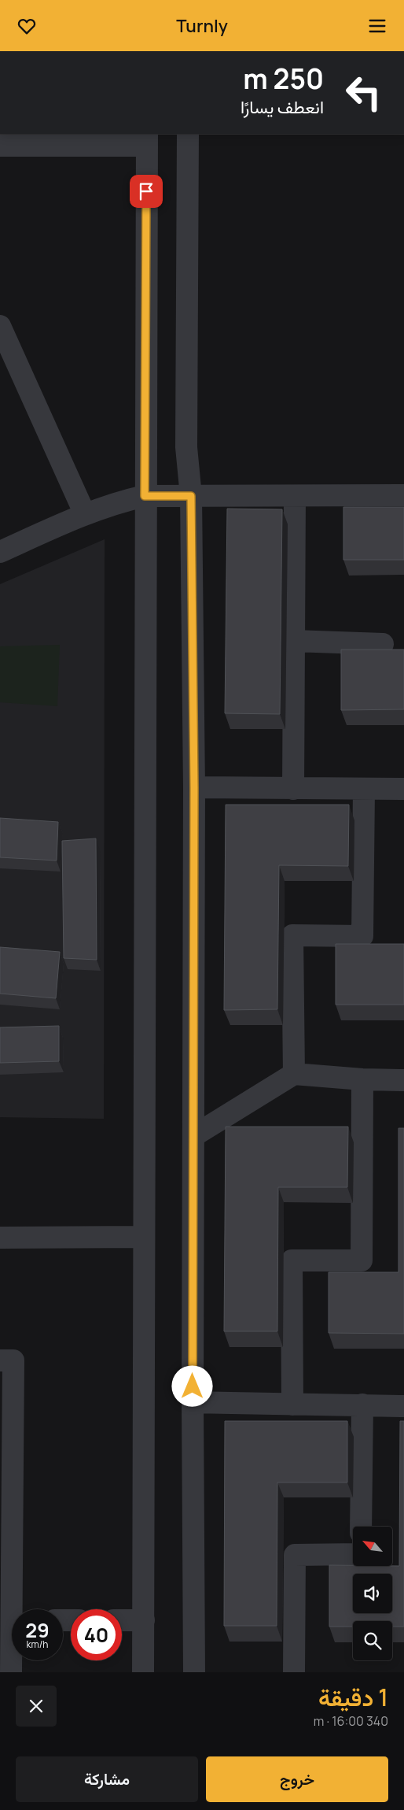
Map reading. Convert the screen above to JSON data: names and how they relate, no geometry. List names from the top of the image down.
{
  "north": "top left",
  "page": {
    "header": "Turnly",
    "turn": ["250 m", "انعطف يسارًا"],
    "speed": "29 km/h",
    "limit": "40",
    "heading": ["1 دقيقة", "340 m · 16:00"],
    "buttons": ["خروج", "مشاركة"]
  }
}
